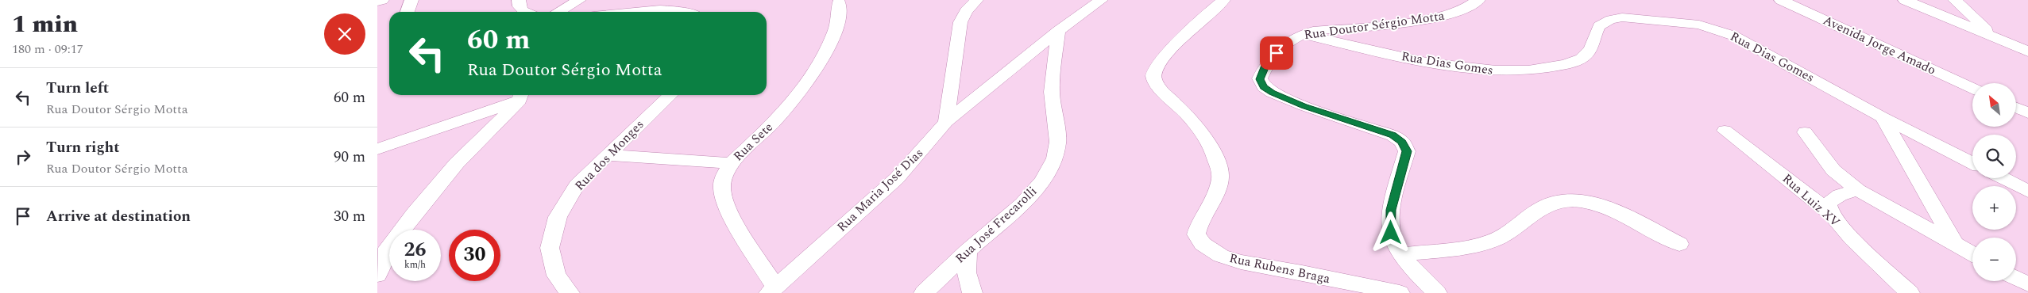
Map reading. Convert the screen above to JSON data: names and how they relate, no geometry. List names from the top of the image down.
{
  "streets": {
    "street": [
      "Rua Doutor Sérgio Motta",
      "Avenida Jorge Amado",
      "Rua Dias Gomes",
      "Rua Sete",
      "Rua dos Monges",
      "Rua Maria José Dias",
      "Rua Luiz XV",
      "Rua José Frecarolli",
      "Rua Rubens Braga"
    ]
  },
  "crossings": [
    ["Rua Doutor Sérgio Motta", "Rua Dias Gomes"],
    ["Rua Sete", "Rua Maria José Dias"],
    ["Rua Maria José Dias", "Rua José Frecarolli"]
  ],
  "north": "top left",
  "page": {
    "heading": ["1 min", "180 m · 09:17"],
    "turn": ["60 m", "Rua Doutor Sérgio Motta"],
    "list": [
      {
        "name": "Turn left",
        "note": "Rua Doutor Sérgio Motta",
        "value": "60 m"
      },
      {
        "name": "Turn right",
        "note": "Rua Doutor Sérgio Motta",
        "value": "90 m"
      },
      {
        "name": "Arrive at destination",
        "value": "30 m"
      }
    ],
    "map_buttons": ["+", "−"],
    "speed": "26 km/h",
    "limit": "30"
  }
}
